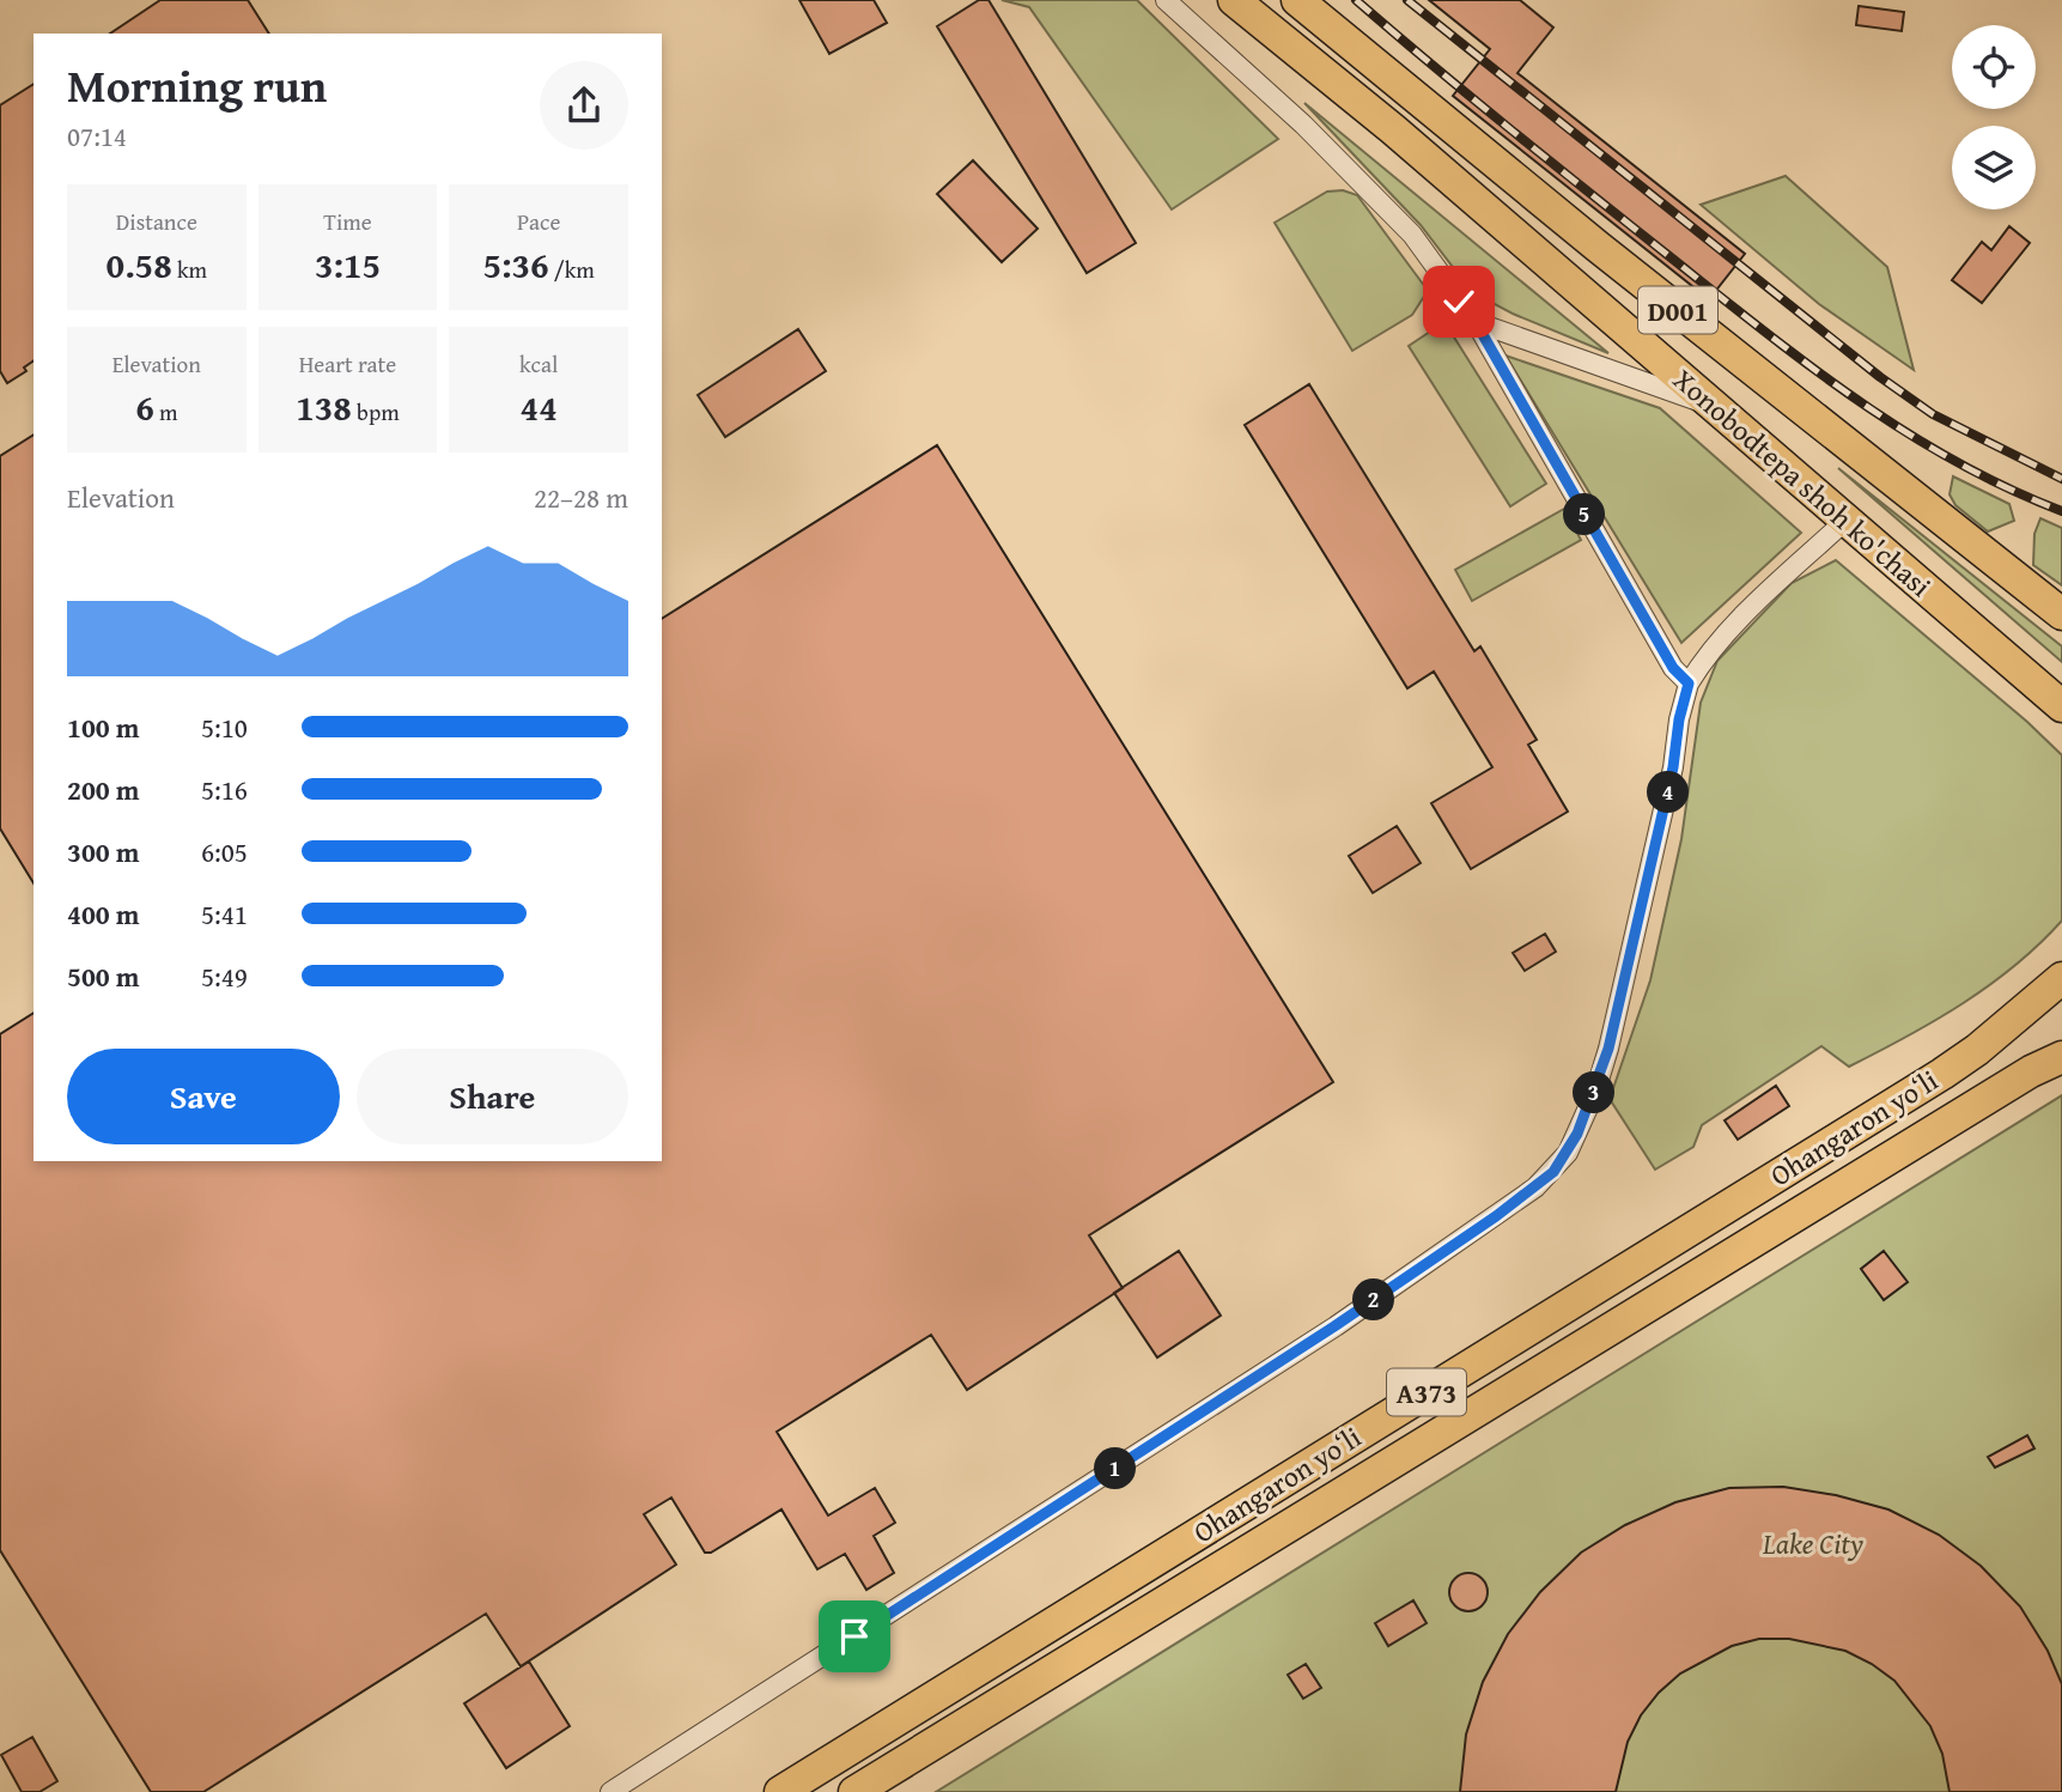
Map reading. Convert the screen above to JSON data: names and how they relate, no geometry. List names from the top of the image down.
{
  "streets": {
    "highway": [
      "D001",
      "Xonobodtepa shoh ko'chasi",
      "Ohangaron yoʻli",
      "A373"
    ]
  },
  "parks": ["Lake City"],
  "page": {
    "heading": ["Morning run", "07:14"],
    "stats": [
      ["Distance", "0.58 km"],
      ["Time", "3:15"],
      ["Pace", "5:36 /km"],
      ["Elevation", "6 m"],
      ["Heart rate", "138 bpm"],
      ["kcal", "44"]
    ],
    "chart": ["Elevation", "22–28 m"],
    "pins": [
      "5",
      "4",
      "3",
      "2",
      "1"
    ],
    "list": [
      {
        "name": "100 m",
        "note": "5:10"
      },
      {
        "name": "200 m",
        "note": "5:16"
      },
      {
        "name": "300 m",
        "note": "6:05"
      },
      {
        "name": "400 m",
        "note": "5:41"
      },
      {
        "name": "500 m",
        "note": "5:49"
      }
    ],
    "buttons": ["Save", "Share"]
  }
}
